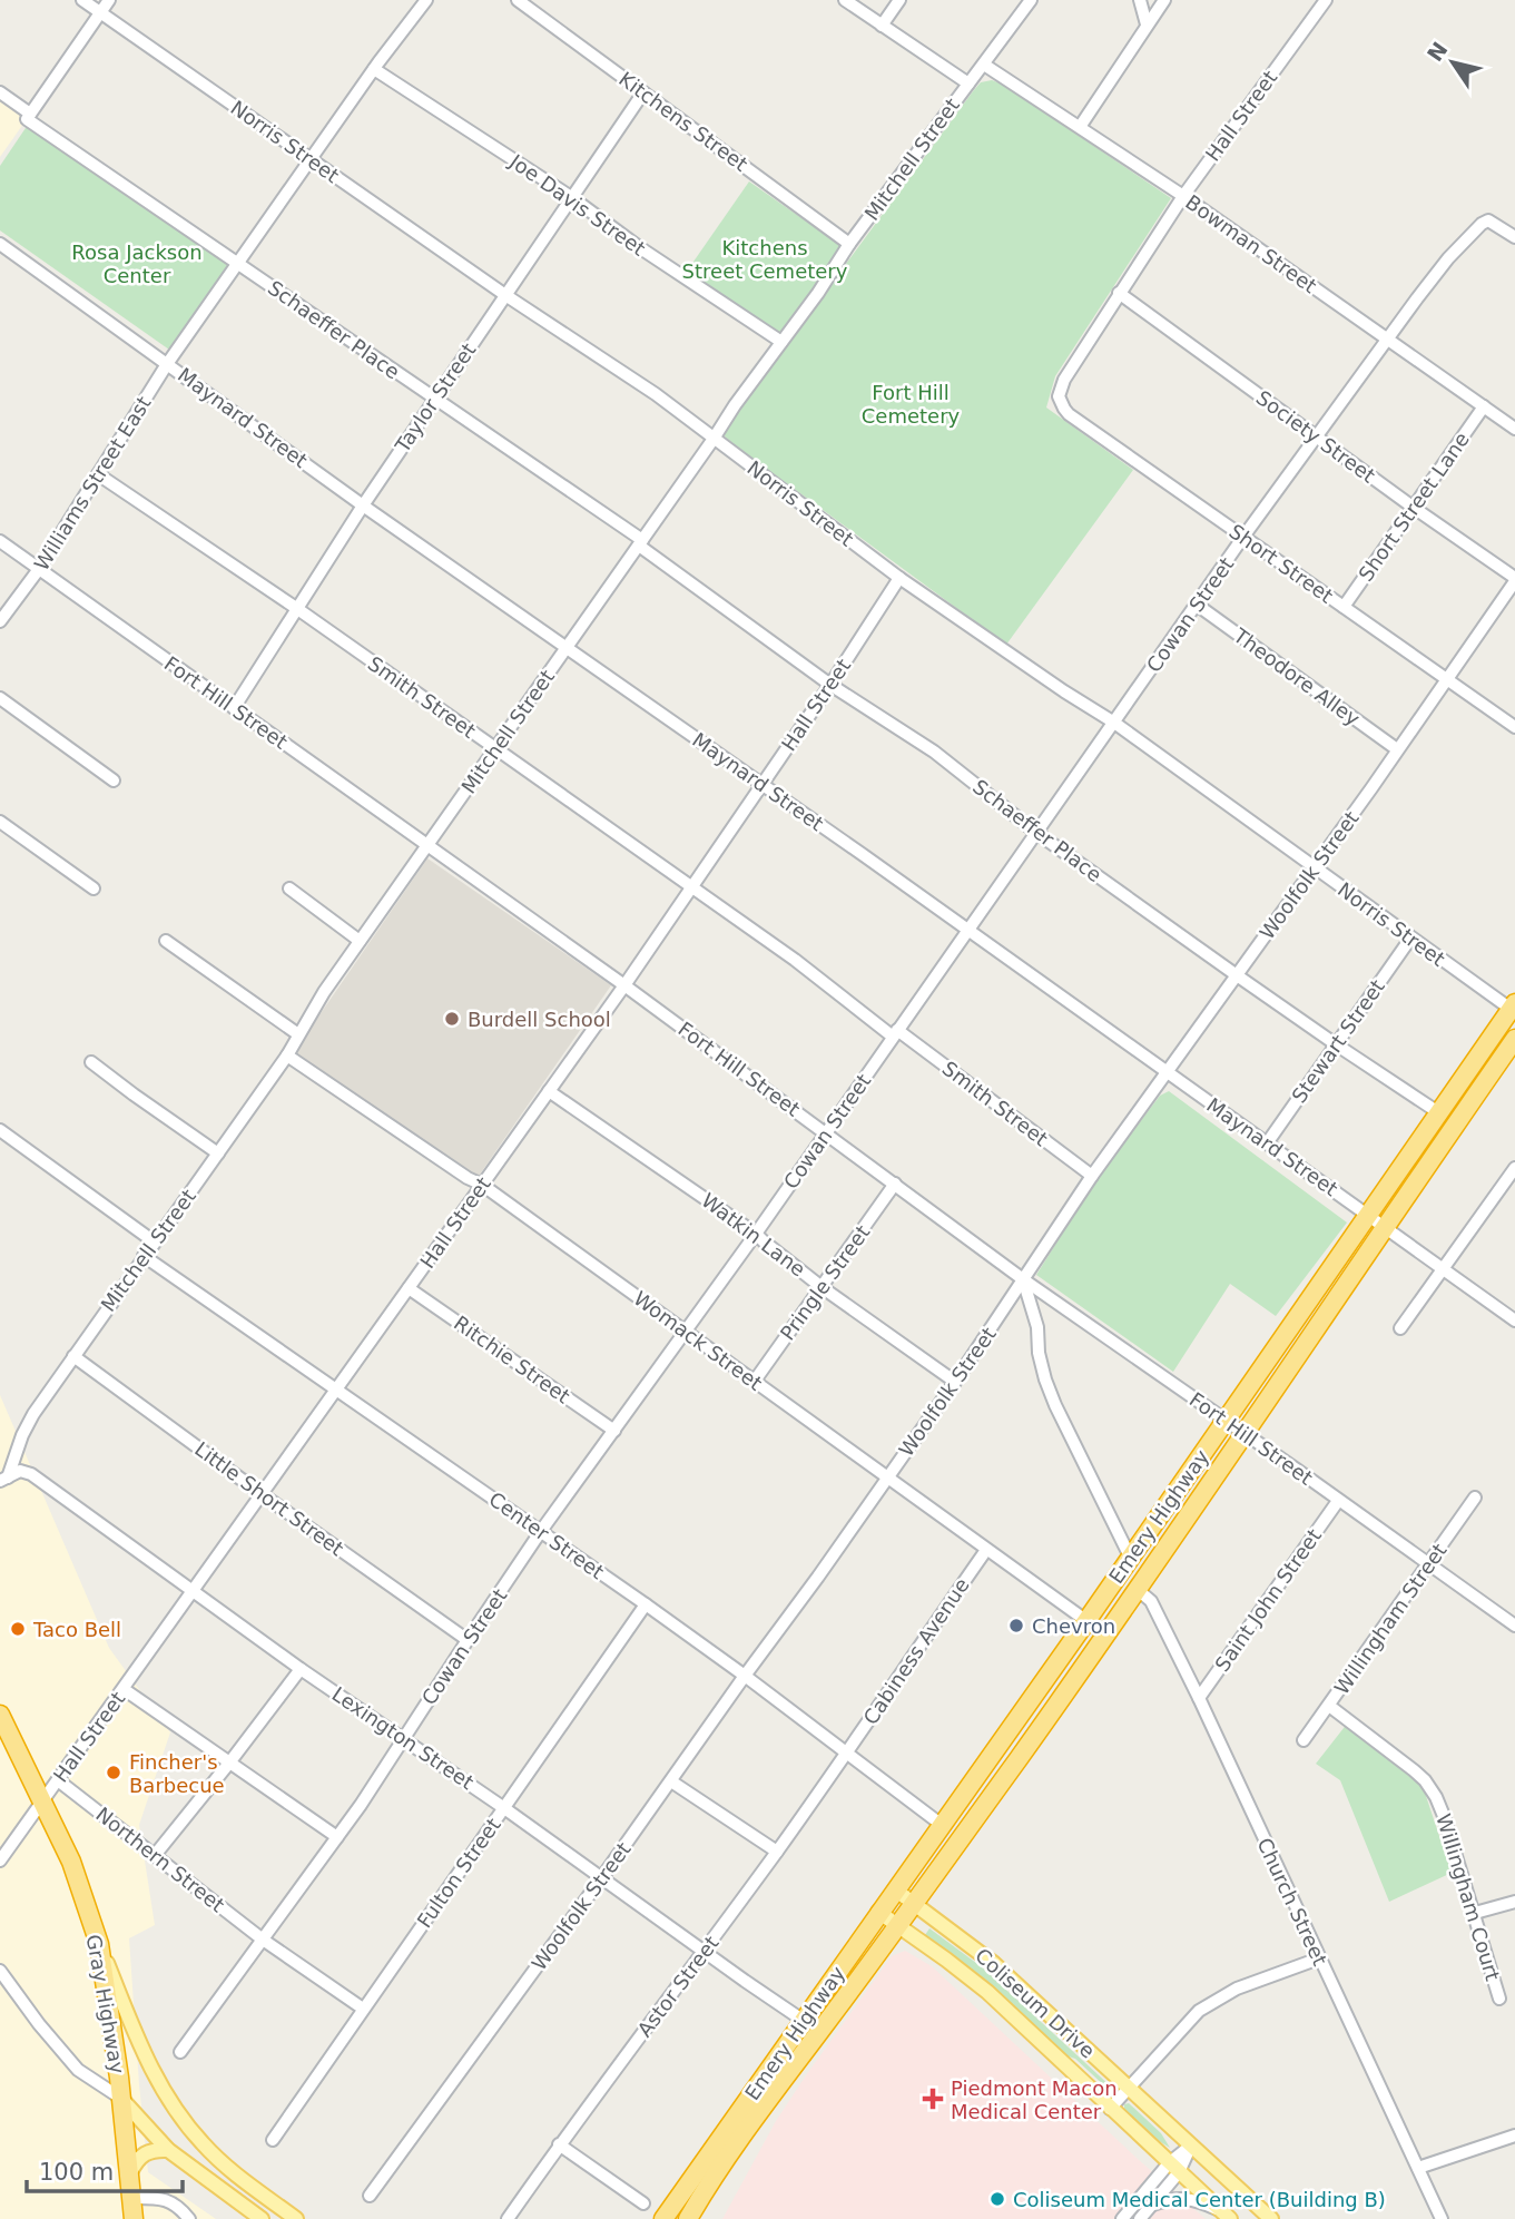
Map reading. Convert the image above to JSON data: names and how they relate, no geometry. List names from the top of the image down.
{
  "streets": {
    "highway": ["Emery Highway", "Gray Highway"],
    "main road": ["Coliseum Drive"],
    "street": [
      "Hall Street",
      "Kitchens Street",
      "Norris Street",
      "Mitchell Street",
      "Joe Davis Street",
      "Bowman Street",
      "Schaeffer Place",
      "Taylor Street",
      "Maynard Street",
      "Society Street",
      "Williams Street East",
      "Short Street Lane",
      "Short Street",
      "Cowan Street",
      "Theodore Alley",
      "Smith Street",
      "Fort Hill Street",
      "Woolfolk Street",
      "Stewart Street",
      "Watkin Lane",
      "Pringle Street",
      "Womack Street",
      "Ritchie Street",
      "Little Short Street",
      "Center Street",
      "Saint John Street",
      "Willingham Street",
      "Cabiness Avenue",
      "Lexington Street",
      "Northern Street",
      "Fulton Street",
      "Willingham Court",
      "Church Street",
      "Astor Street"
    ]
  },
  "crossings": [
    ["Hall Street", "Norris Street"],
    ["Hall Street", "Bowman Street"],
    ["Hall Street", "Schaeffer Place"],
    ["Hall Street", "Maynard Street"],
    ["Hall Street", "Society Street"],
    ["Hall Street", "Short Street"],
    ["Hall Street", "Smith Street"],
    ["Hall Street", "Fort Hill Street"],
    ["Hall Street", "Watkin Lane"],
    ["Hall Street", "Womack Street"],
    ["Hall Street", "Ritchie Street"],
    ["Hall Street", "Little Short Street"],
    ["Hall Street", "Center Street"],
    ["Hall Street", "Lexington Street"],
    ["Hall Street", "Northern Street"],
    ["Hall Street", "Gray Highway"],
    ["Kitchens Street", "Mitchell Street"],
    ["Kitchens Street", "Taylor Street"],
    ["Norris Street", "Mitchell Street"],
    ["Norris Street", "Taylor Street"],
    ["Norris Street", "Williams Street East"],
    ["Norris Street", "Cowan Street"],
    ["Norris Street", "Woolfolk Street"],
    ["Norris Street", "Stewart Street"],
    ["Norris Street", "Emery Highway"],
    ["Mitchell Street", "Joe Davis Street"],
    ["Mitchell Street", "Bowman Street"],
    ["Mitchell Street", "Schaeffer Place"],
    ["Mitchell Street", "Maynard Street"],
    ["Mitchell Street", "Smith Street"],
    ["Mitchell Street", "Fort Hill Street"],
    ["Mitchell Street", "Womack Street"],
    ["Mitchell Street", "Little Short Street"],
    ["Mitchell Street", "Center Street"],
    ["Mitchell Street", "Lexington Street"],
    ["Joe Davis Street", "Taylor Street"],
    ["Joe Davis Street", "Williams Street East"],
    ["Bowman Street", "Short Street Lane"],
    ["Bowman Street", "Cowan Street"],
    ["Schaeffer Place", "Taylor Street"],
    ["Schaeffer Place", "Williams Street East"],
    ["Schaeffer Place", "Cowan Street"],
    ["Schaeffer Place", "Woolfolk Street"],
    ["Schaeffer Place", "Stewart Street"],
    ["Schaeffer Place", "Emery Highway"],
    ["Taylor Street", "Maynard Street"],
    ["Taylor Street", "Smith Street"],
    ["Taylor Street", "Fort Hill Street"],
    ["Maynard Street", "Williams Street East"],
    ["Maynard Street", "Cowan Street"],
    ["Maynard Street", "Woolfolk Street"],
    ["Maynard Street", "Stewart Street"],
    ["Maynard Street", "Emery Highway"],
    ["Society Street", "Short Street Lane"],
    ["Society Street", "Cowan Street"],
    ["Society Street", "Woolfolk Street"],
    ["Williams Street East", "Smith Street"],
    ["Williams Street East", "Fort Hill Street"],
    ["Short Street Lane", "Short Street"],
    ["Short Street", "Cowan Street"],
    ["Short Street", "Woolfolk Street"],
    ["Cowan Street", "Theodore Alley"],
    ["Cowan Street", "Smith Street"],
    ["Cowan Street", "Fort Hill Street"],
    ["Cowan Street", "Watkin Lane"],
    ["Cowan Street", "Womack Street"],
    ["Cowan Street", "Ritchie Street"],
    ["Cowan Street", "Little Short Street"],
    ["Cowan Street", "Center Street"],
    ["Cowan Street", "Lexington Street"],
    ["Cowan Street", "Northern Street"],
    ["Theodore Alley", "Woolfolk Street"],
    ["Smith Street", "Woolfolk Street"],
    ["Fort Hill Street", "Woolfolk Street"],
    ["Fort Hill Street", "Pringle Street"],
    ["Fort Hill Street", "Emery Highway"],
    ["Fort Hill Street", "Saint John Street"],
    ["Fort Hill Street", "Willingham Street"],
    ["Woolfolk Street", "Watkin Lane"],
    ["Woolfolk Street", "Womack Street"],
    ["Woolfolk Street", "Center Street"],
    ["Woolfolk Street", "Lexington Street"],
    ["Watkin Lane", "Pringle Street"],
    ["Pringle Street", "Womack Street"],
    ["Womack Street", "Emery Highway"],
    ["Womack Street", "Cabiness Avenue"],
    ["Emery Highway", "Center Street"],
    ["Emery Highway", "Lexington Street"],
    ["Emery Highway", "Church Street"],
    ["Emery Highway", "Coliseum Drive"],
    ["Center Street", "Cabiness Avenue"],
    ["Center Street", "Fulton Street"],
    ["Center Street", "Astor Street"],
    ["Saint John Street", "Church Street"],
    ["Willingham Street", "Willingham Court"],
    ["Cabiness Avenue", "Astor Street"],
    ["Lexington Street", "Fulton Street"],
    ["Lexington Street", "Astor Street"],
    ["Northern Street", "Fulton Street"]
  ],
  "parks": ["Kitchens Street Cemetery", "Rosa Jackson Center", "Fort Hill Cemetery"],
  "places": {
    "other": [
      "Burdell School",
      "Chevron",
      "Taco Bell",
      "Fincher's Barbecue",
      "Coliseum Medical Center (Building B)"
    ],
    "health": ["Piedmont Macon Medical Center"]
  },
  "scale_bar": "100 m",
  "north": "top left"
}
